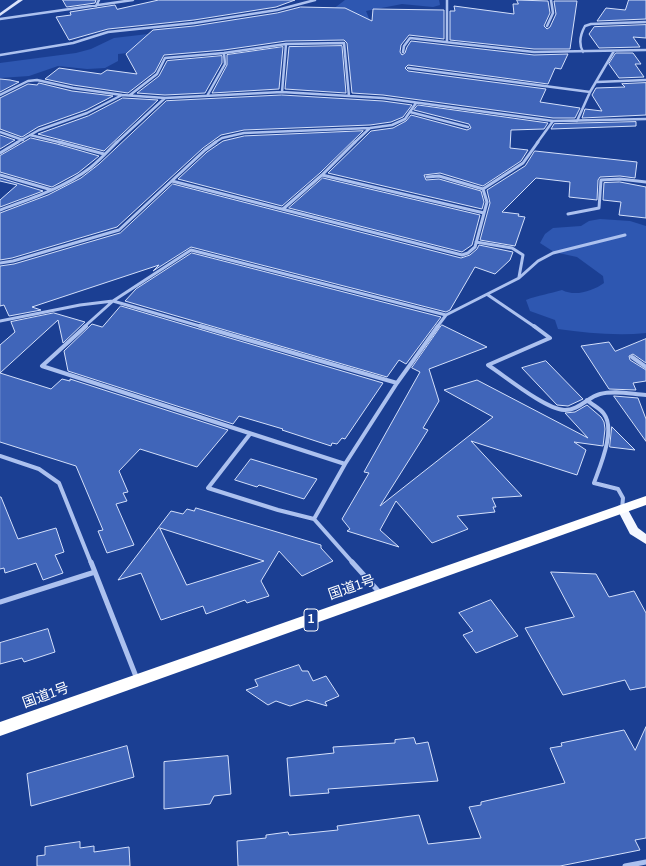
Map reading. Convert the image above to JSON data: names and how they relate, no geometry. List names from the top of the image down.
{
  "streets": {
    "highway": ["国道1号", "1"]
  }
}
